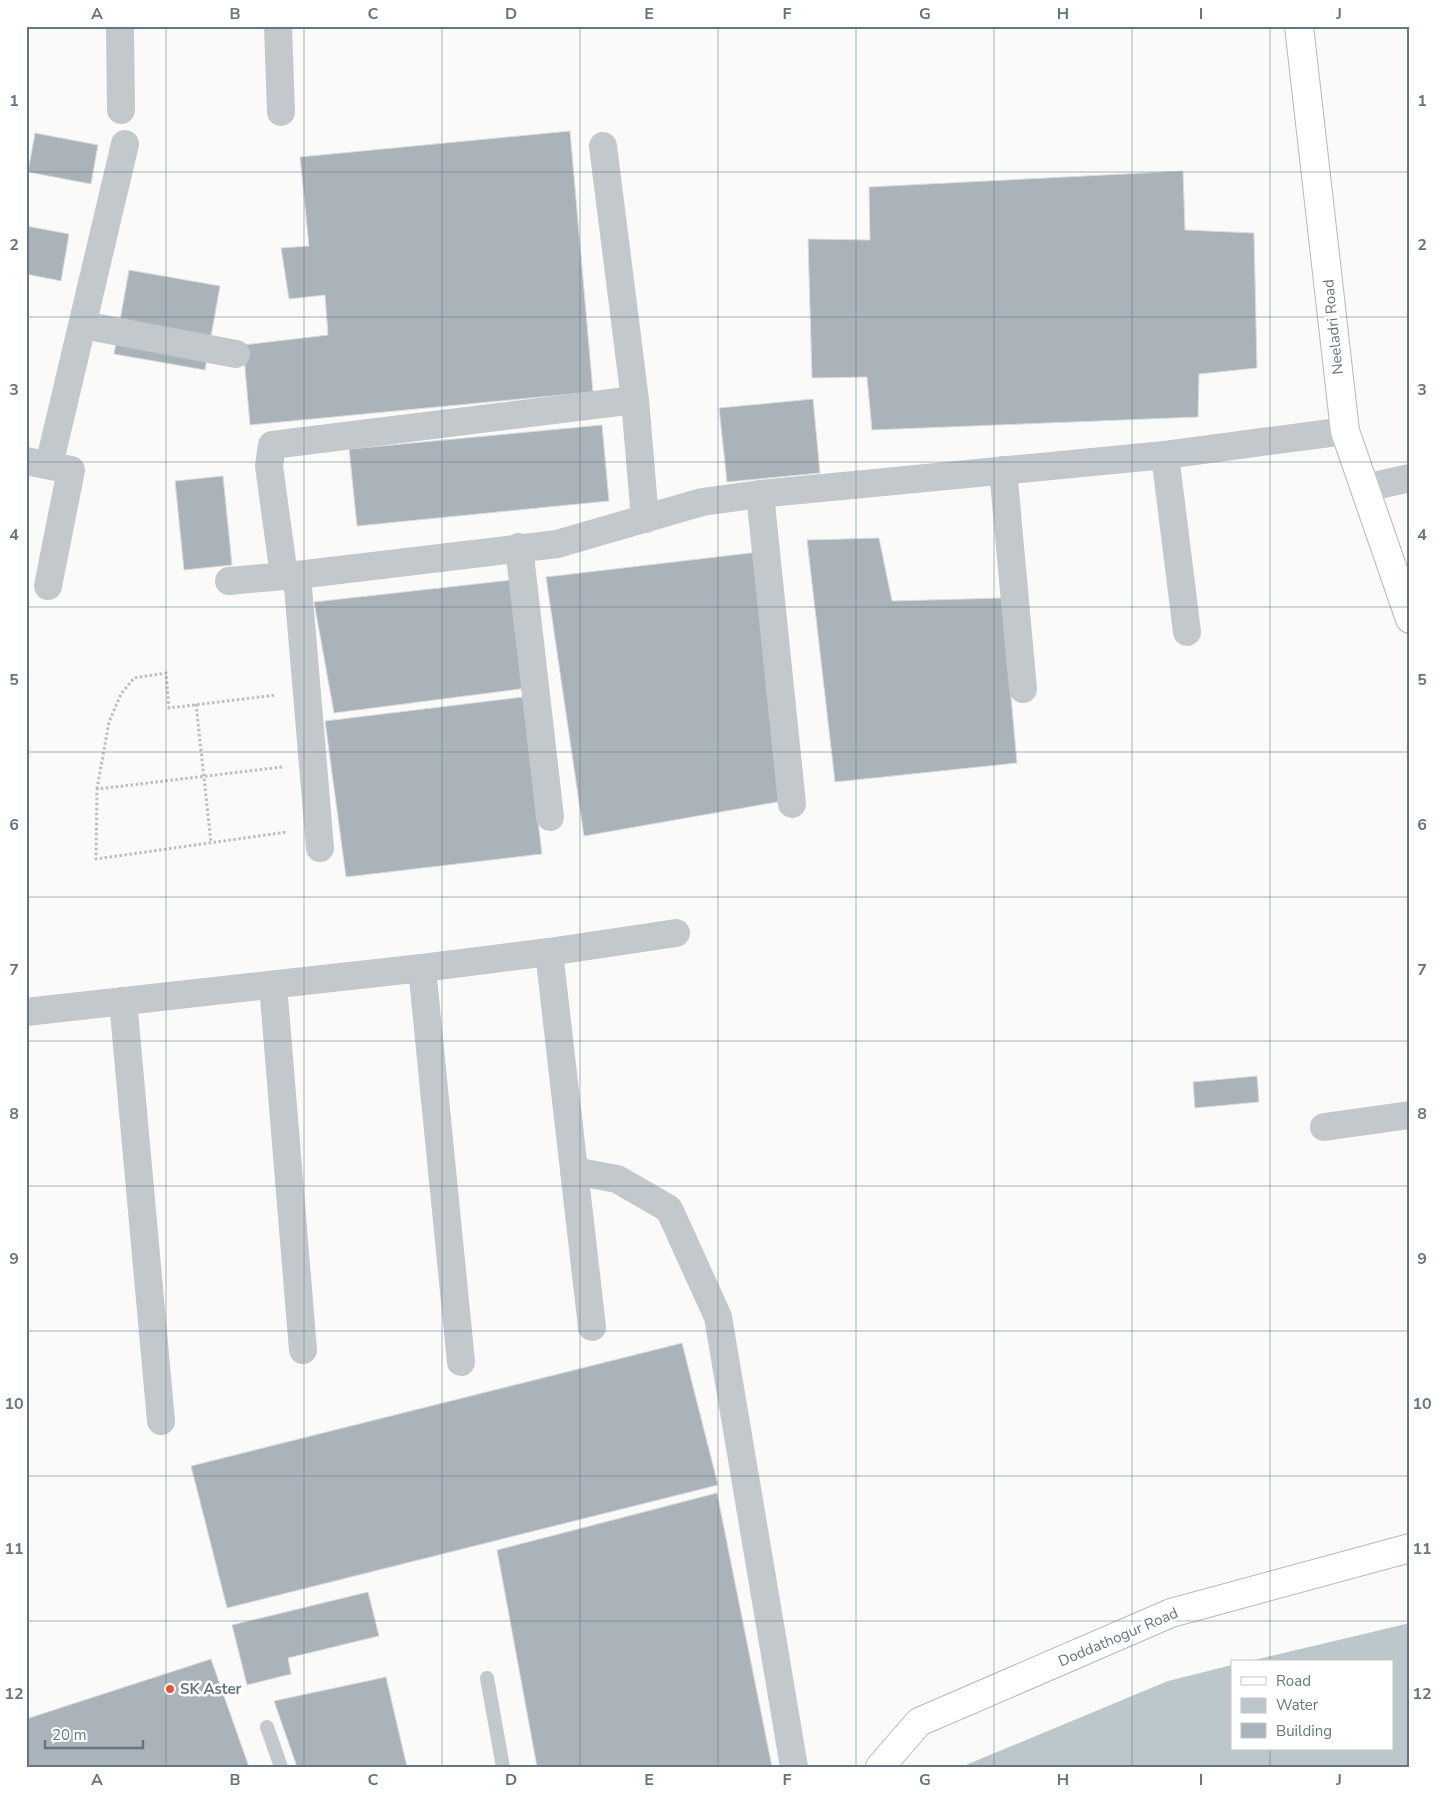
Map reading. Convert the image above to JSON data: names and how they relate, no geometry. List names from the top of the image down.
{
  "streets": {
    "street": ["Neeladri Road", "Doddathogur Road"]
  },
  "places": ["SK Aster"],
  "legend": ["Road", "Water", "Building"],
  "scale_bar": "20 m",
  "grid": {
    "columns": [
      "A",
      "B",
      "C",
      "D",
      "E",
      "F",
      "G",
      "H",
      "I",
      "J"
    ],
    "rows": [
      "1",
      "2",
      "3",
      "4",
      "5",
      "6",
      "7",
      "8",
      "9",
      "10",
      "11",
      "12"
    ]
  }
}
